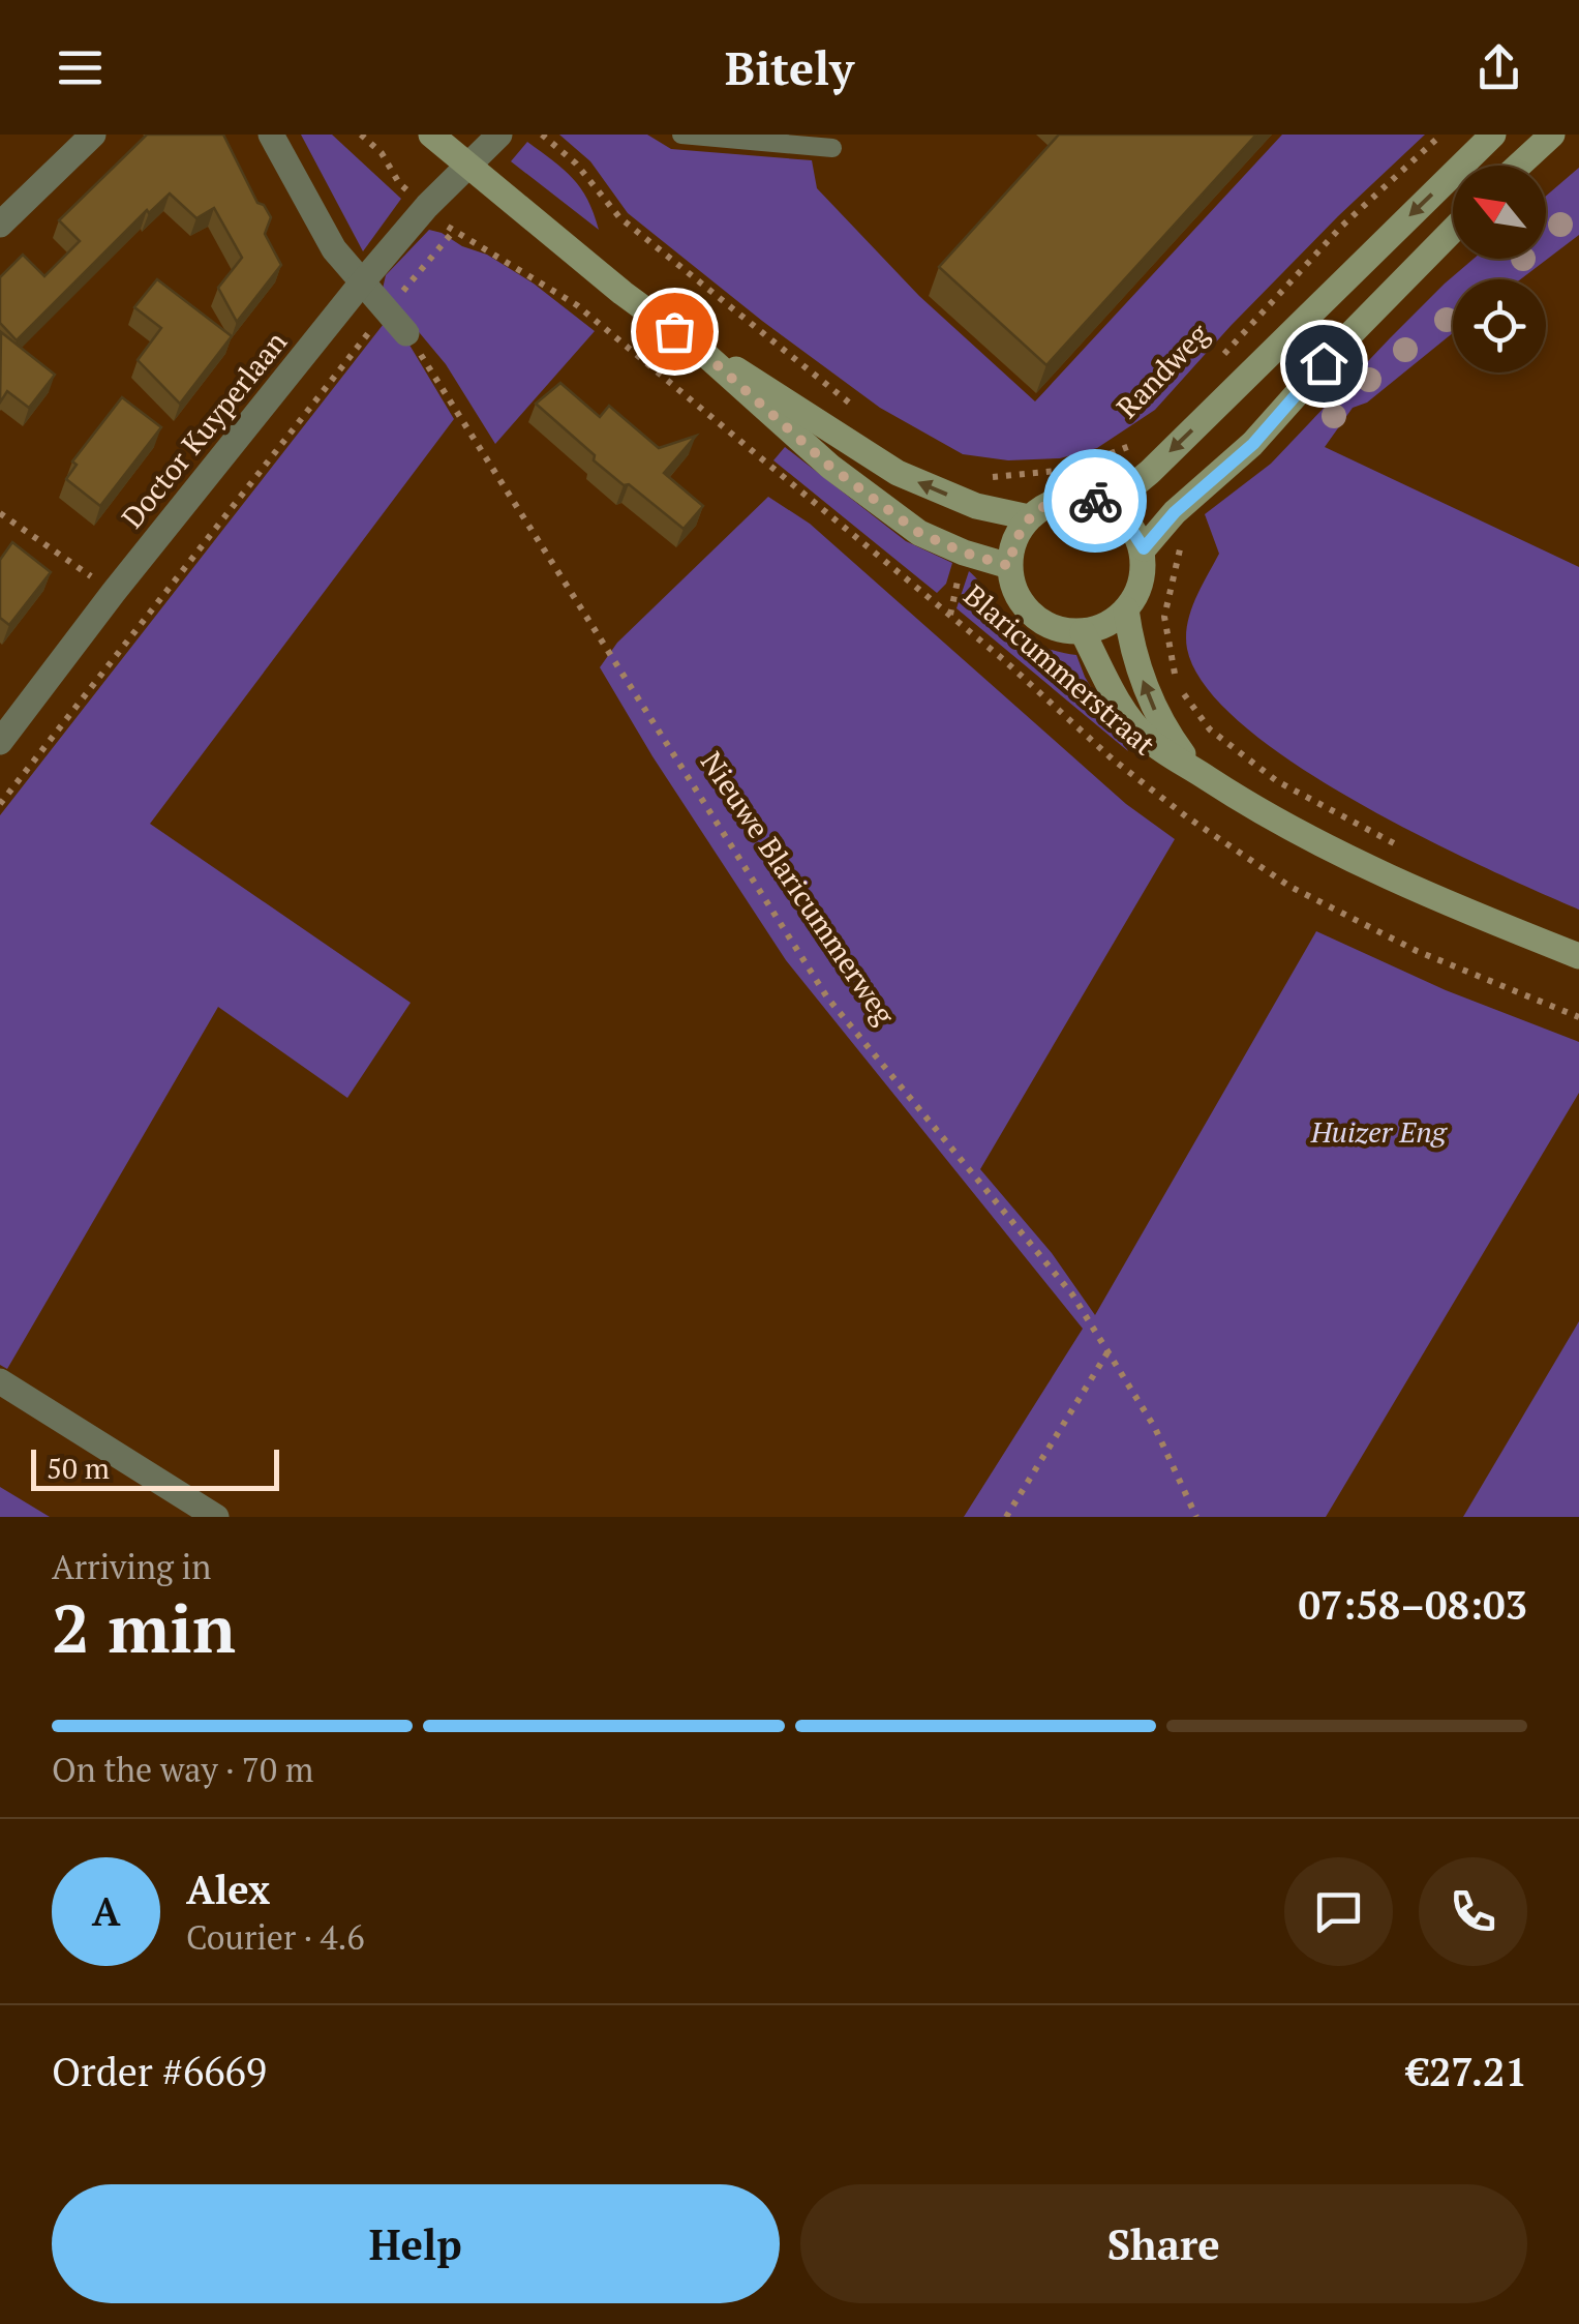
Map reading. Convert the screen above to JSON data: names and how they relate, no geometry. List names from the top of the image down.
{
  "streets": {
    "main road": ["Blaricummerstraat"],
    "street": ["Doctor Kuyperlaan"],
    "path": ["Randweg", "Nieuwe Blaricummerweg"]
  },
  "crossings": [
    ["Doctor Kuyperlaan", "Blaricummerstraat"]
  ],
  "parks": ["Huizer Eng"],
  "scale_bar": "50 m",
  "north": "top left",
  "page": {
    "header": "Bitely",
    "scale": "50 m",
    "heading": ["2 min", "Arriving in", "07:58–08:03"],
    "panel": [
      "Alex",
      "Courier · 4.6",
      "Order #6669",
      "€27.21"
    ],
    "bar": "On the way · 70 m",
    "round": "A",
    "buttons": ["Help", "Share"]
  }
}
